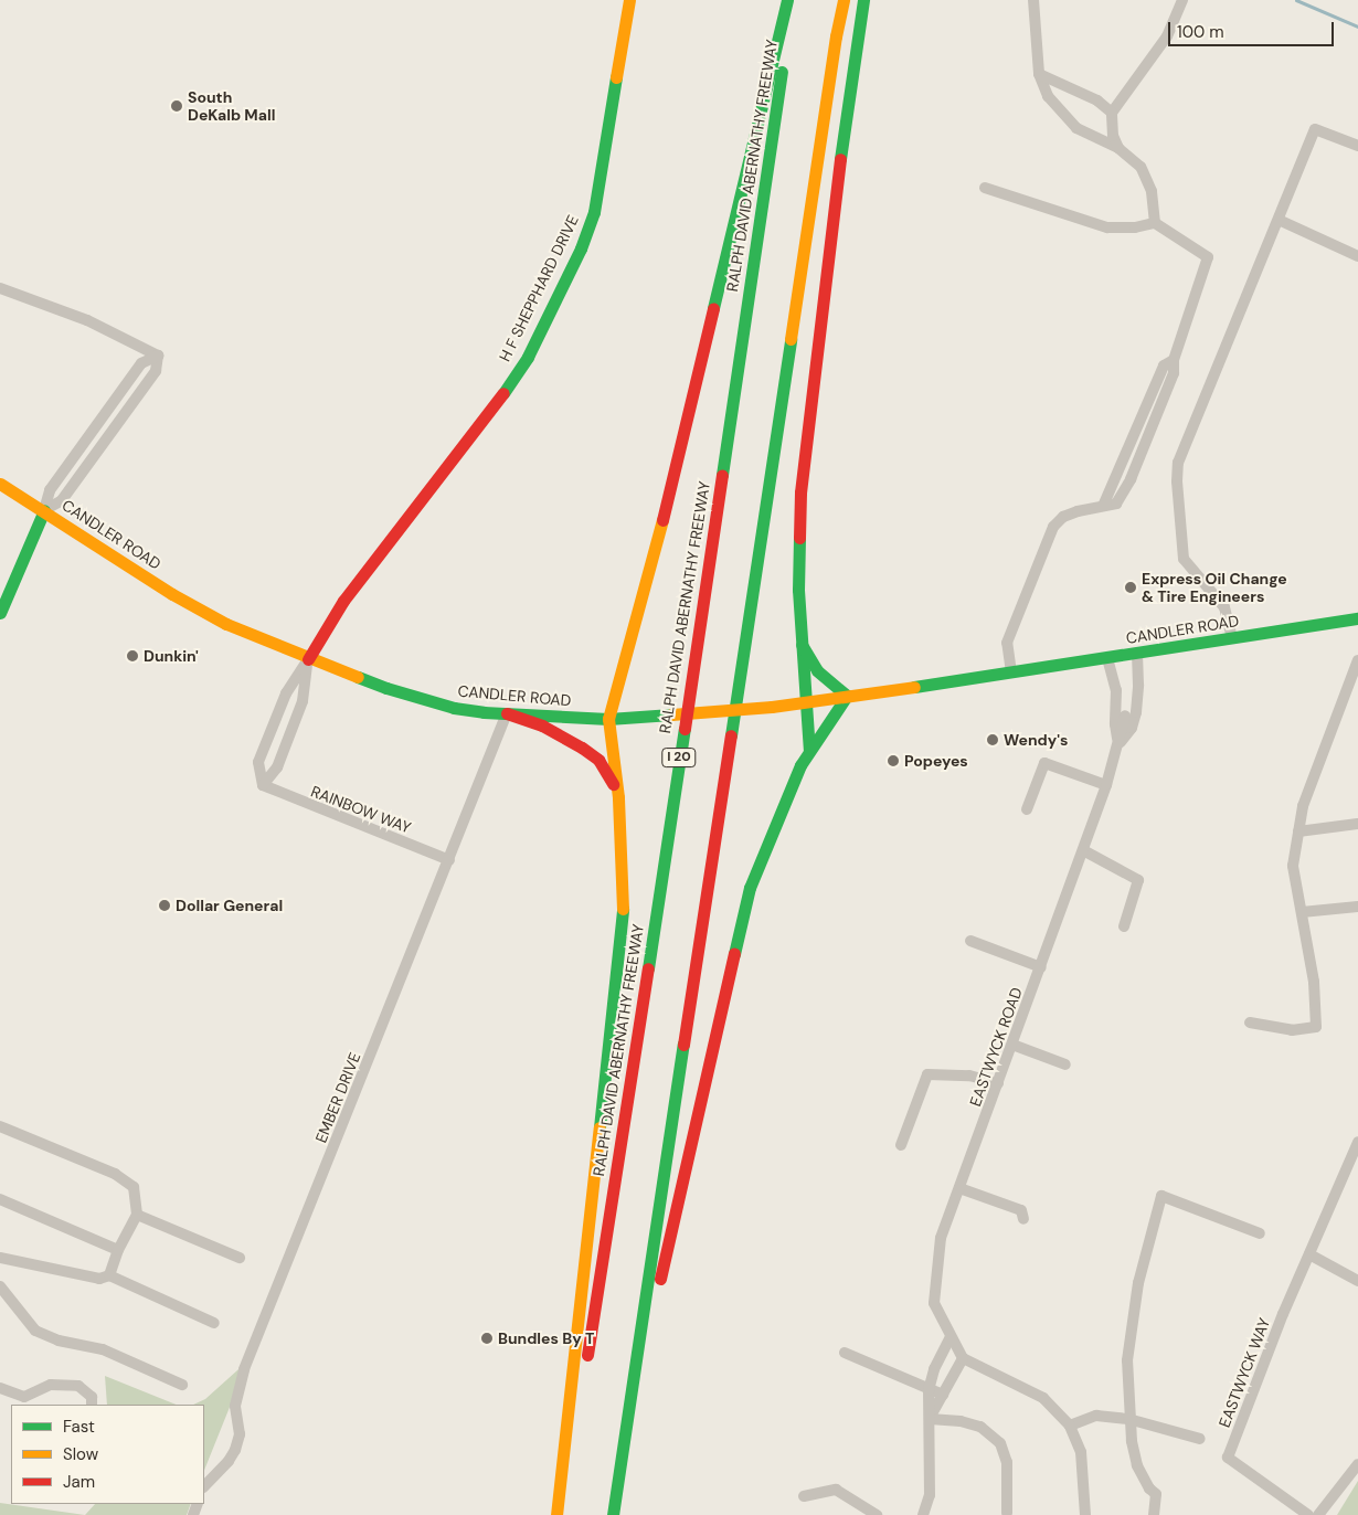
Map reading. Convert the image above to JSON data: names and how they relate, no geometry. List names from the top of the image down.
{
  "streets": {
    "main road": [
      "RALPH DAVID ABERNATHY FREEWAY",
      "H F SHEPPHARD DRIVE",
      "CANDLER ROAD",
      "I 20"
    ],
    "street": [
      "RAINBOW WAY",
      "EASTWYCK ROAD",
      "EMBER DRIVE",
      "EASTWYCK WAY"
    ]
  },
  "crossings": [
    ["H F SHEPPHARD DRIVE", "CANDLER ROAD"],
    ["CANDLER ROAD", "EASTWYCK ROAD"],
    ["CANDLER ROAD", "EMBER DRIVE"],
    ["RAINBOW WAY", "EMBER DRIVE"]
  ],
  "places": [
    "South DeKalb Mall",
    "Express Oil Change & Tire Engineers",
    "Dunkin'",
    "Wendy's",
    "Popeyes",
    "Dollar General",
    "Bundles By T"
  ],
  "legend": ["Fast", "Slow", "Jam"],
  "scale_bar": "100 m"
}
